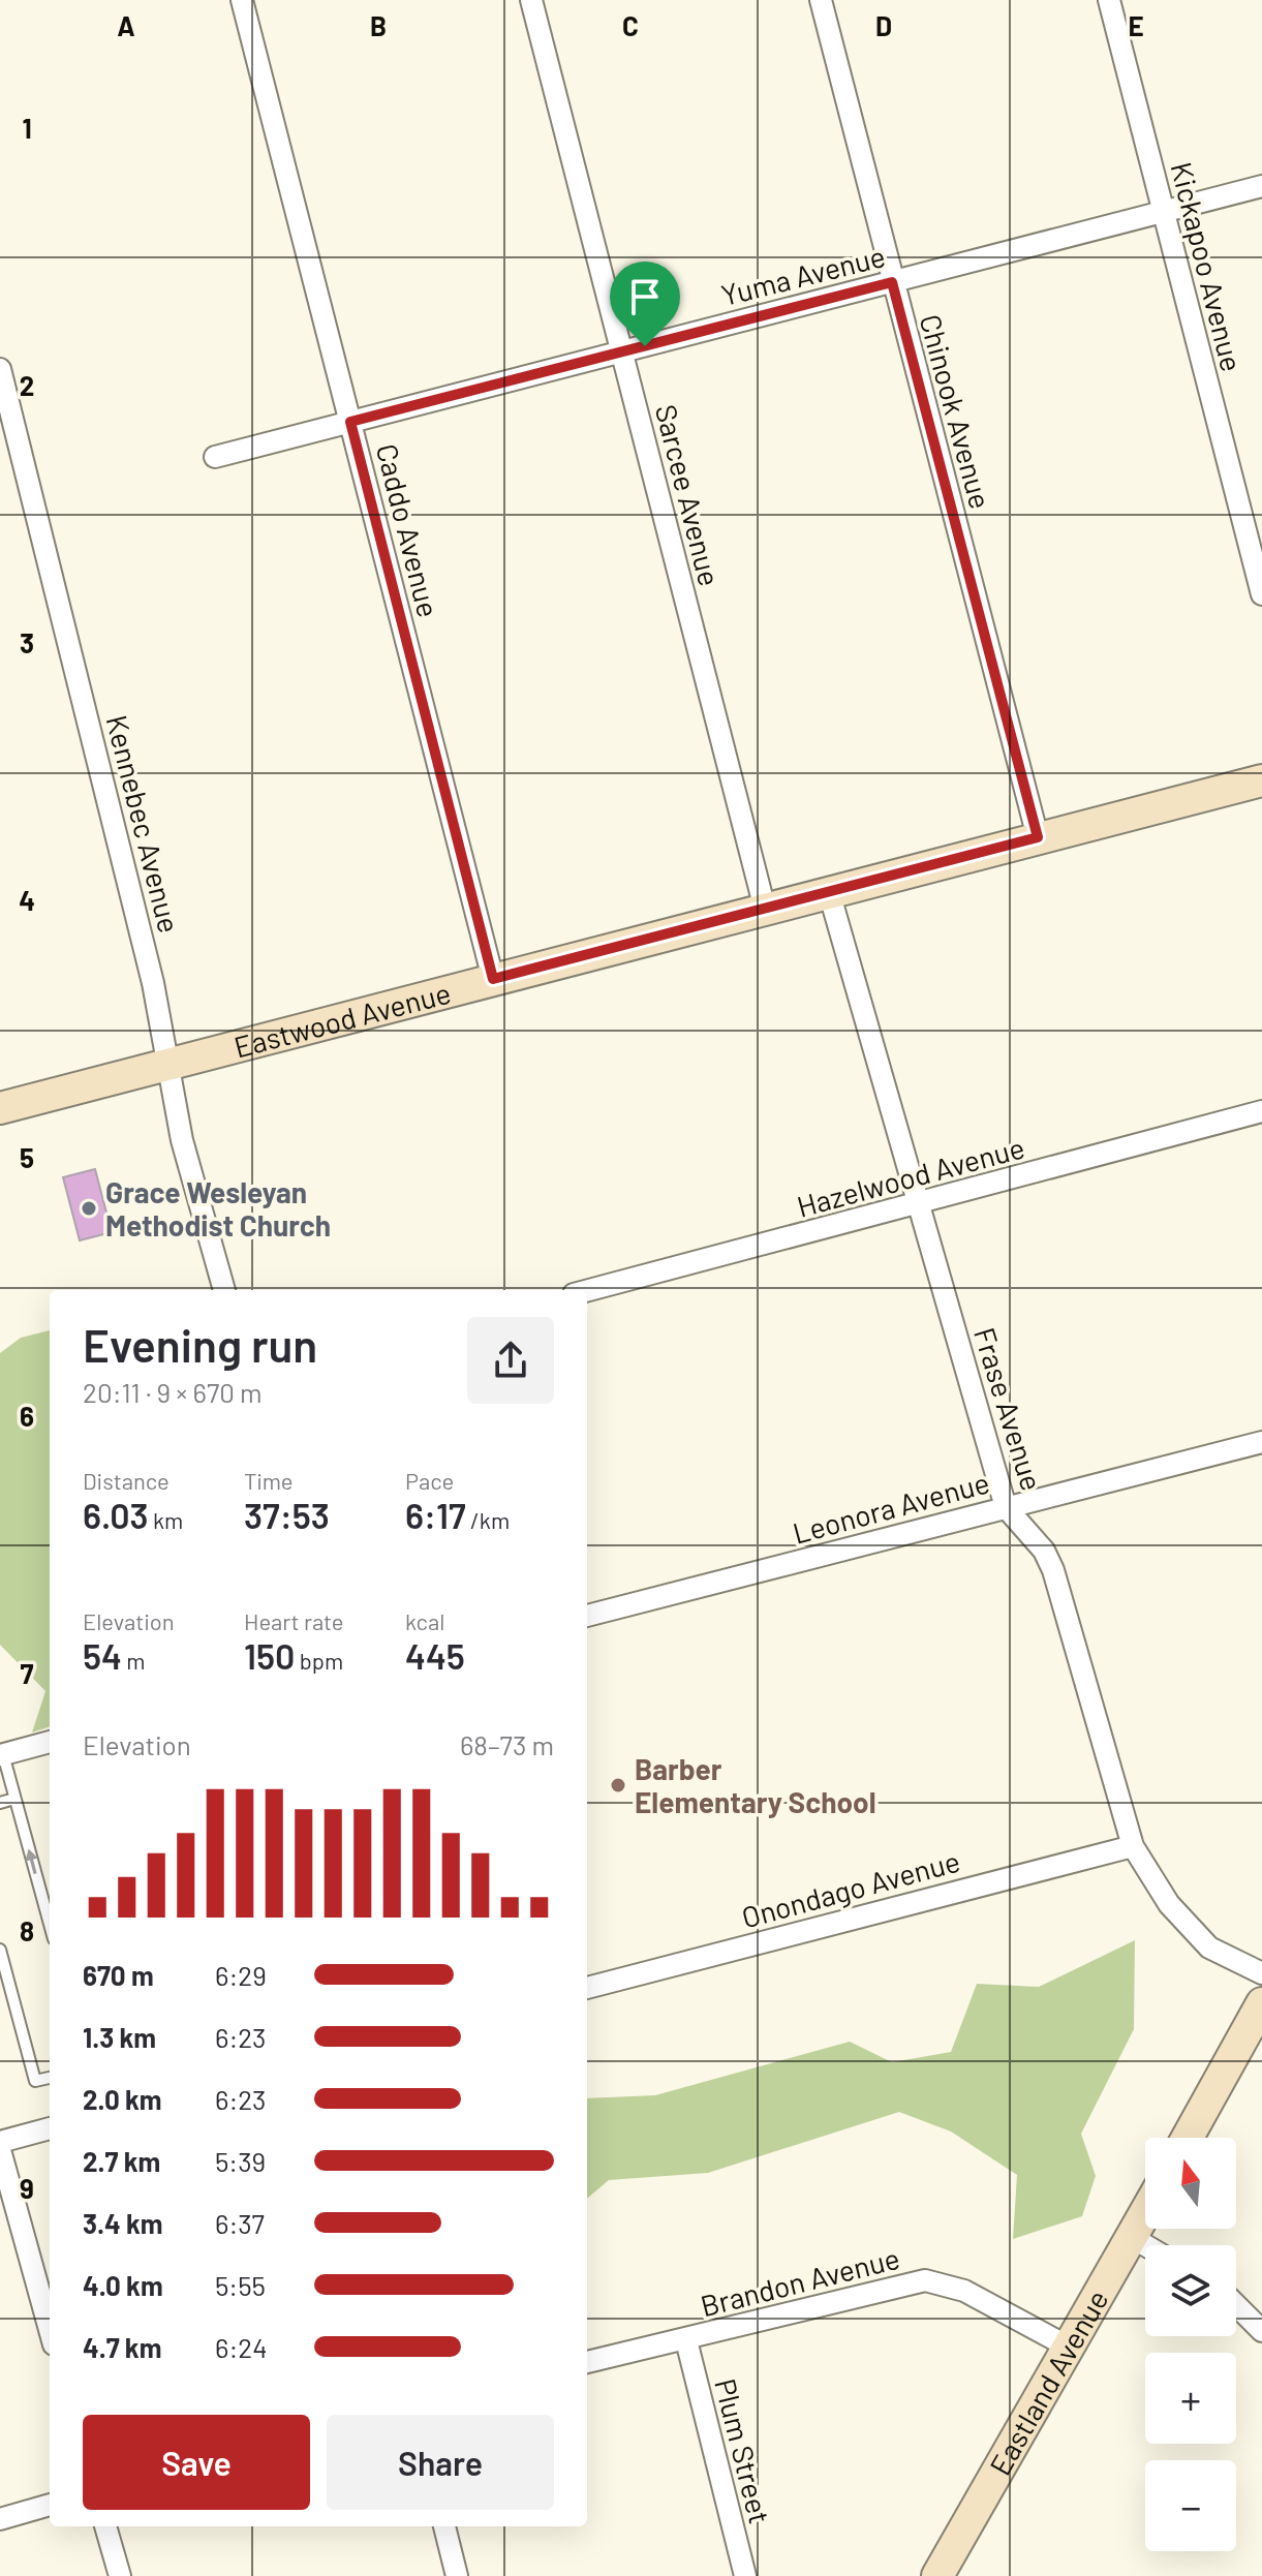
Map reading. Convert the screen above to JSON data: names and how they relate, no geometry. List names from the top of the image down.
{
  "streets": {
    "street": [
      "Kickapoo Avenue",
      "Yuma Avenue",
      "Chinook Avenue",
      "Sarcee Avenue",
      "Caddo Avenue",
      "Kennebec Avenue",
      "Eastwood Avenue",
      "Hazelwood Avenue",
      "Frase Avenue",
      "Leonora Avenue",
      "Onondago Avenue",
      "Brandon Avenue",
      "Eastland Avenue",
      "Plum Street"
    ]
  },
  "crossings": [
    ["Kickapoo Avenue", "Yuma Avenue"],
    ["Yuma Avenue", "Chinook Avenue"],
    ["Yuma Avenue", "Sarcee Avenue"],
    ["Yuma Avenue", "Caddo Avenue"],
    ["Chinook Avenue", "Eastwood Avenue"],
    ["Sarcee Avenue", "Eastwood Avenue"],
    ["Caddo Avenue", "Eastwood Avenue"],
    ["Kennebec Avenue", "Eastwood Avenue"],
    ["Eastwood Avenue", "Frase Avenue"],
    ["Hazelwood Avenue", "Frase Avenue"],
    ["Frase Avenue", "Leonora Avenue"],
    ["Frase Avenue", "Onondago Avenue"],
    ["Brandon Avenue", "Eastland Avenue"],
    ["Brandon Avenue", "Plum Street"]
  ],
  "places": ["Grace Wesleyan Methodist Church", "Barber Elementary School"],
  "north": "top",
  "page": {
    "heading": ["Evening run", "20:11 · 9 × 670 m"],
    "stats": [
      ["Distance", "6.03 km"],
      ["Time", "37:53"],
      ["Pace", "6:17 /km"],
      ["Elevation", "54 m"],
      ["Heart rate", "150 bpm"],
      ["kcal", "445"]
    ],
    "chart": ["Elevation", "68–73 m"],
    "list": [
      {
        "name": "670 m",
        "note": "6:29"
      },
      {
        "name": "1.3 km",
        "note": "6:23"
      },
      {
        "name": "2.0 km",
        "note": "6:23"
      },
      {
        "name": "2.7 km",
        "note": "5:39"
      },
      {
        "name": "3.4 km",
        "note": "6:37"
      },
      {
        "name": "4.0 km",
        "note": "5:55"
      },
      {
        "name": "4.7 km",
        "note": "6:24"
      }
    ],
    "map_buttons": ["+", "−"],
    "buttons": ["Save", "Share"]
  },
  "grid": {
    "columns": [
      "A",
      "B",
      "C",
      "D",
      "E"
    ],
    "rows": [
      "1",
      "2",
      "3",
      "4",
      "5",
      "6",
      "7",
      "8",
      "9"
    ]
  }
}
